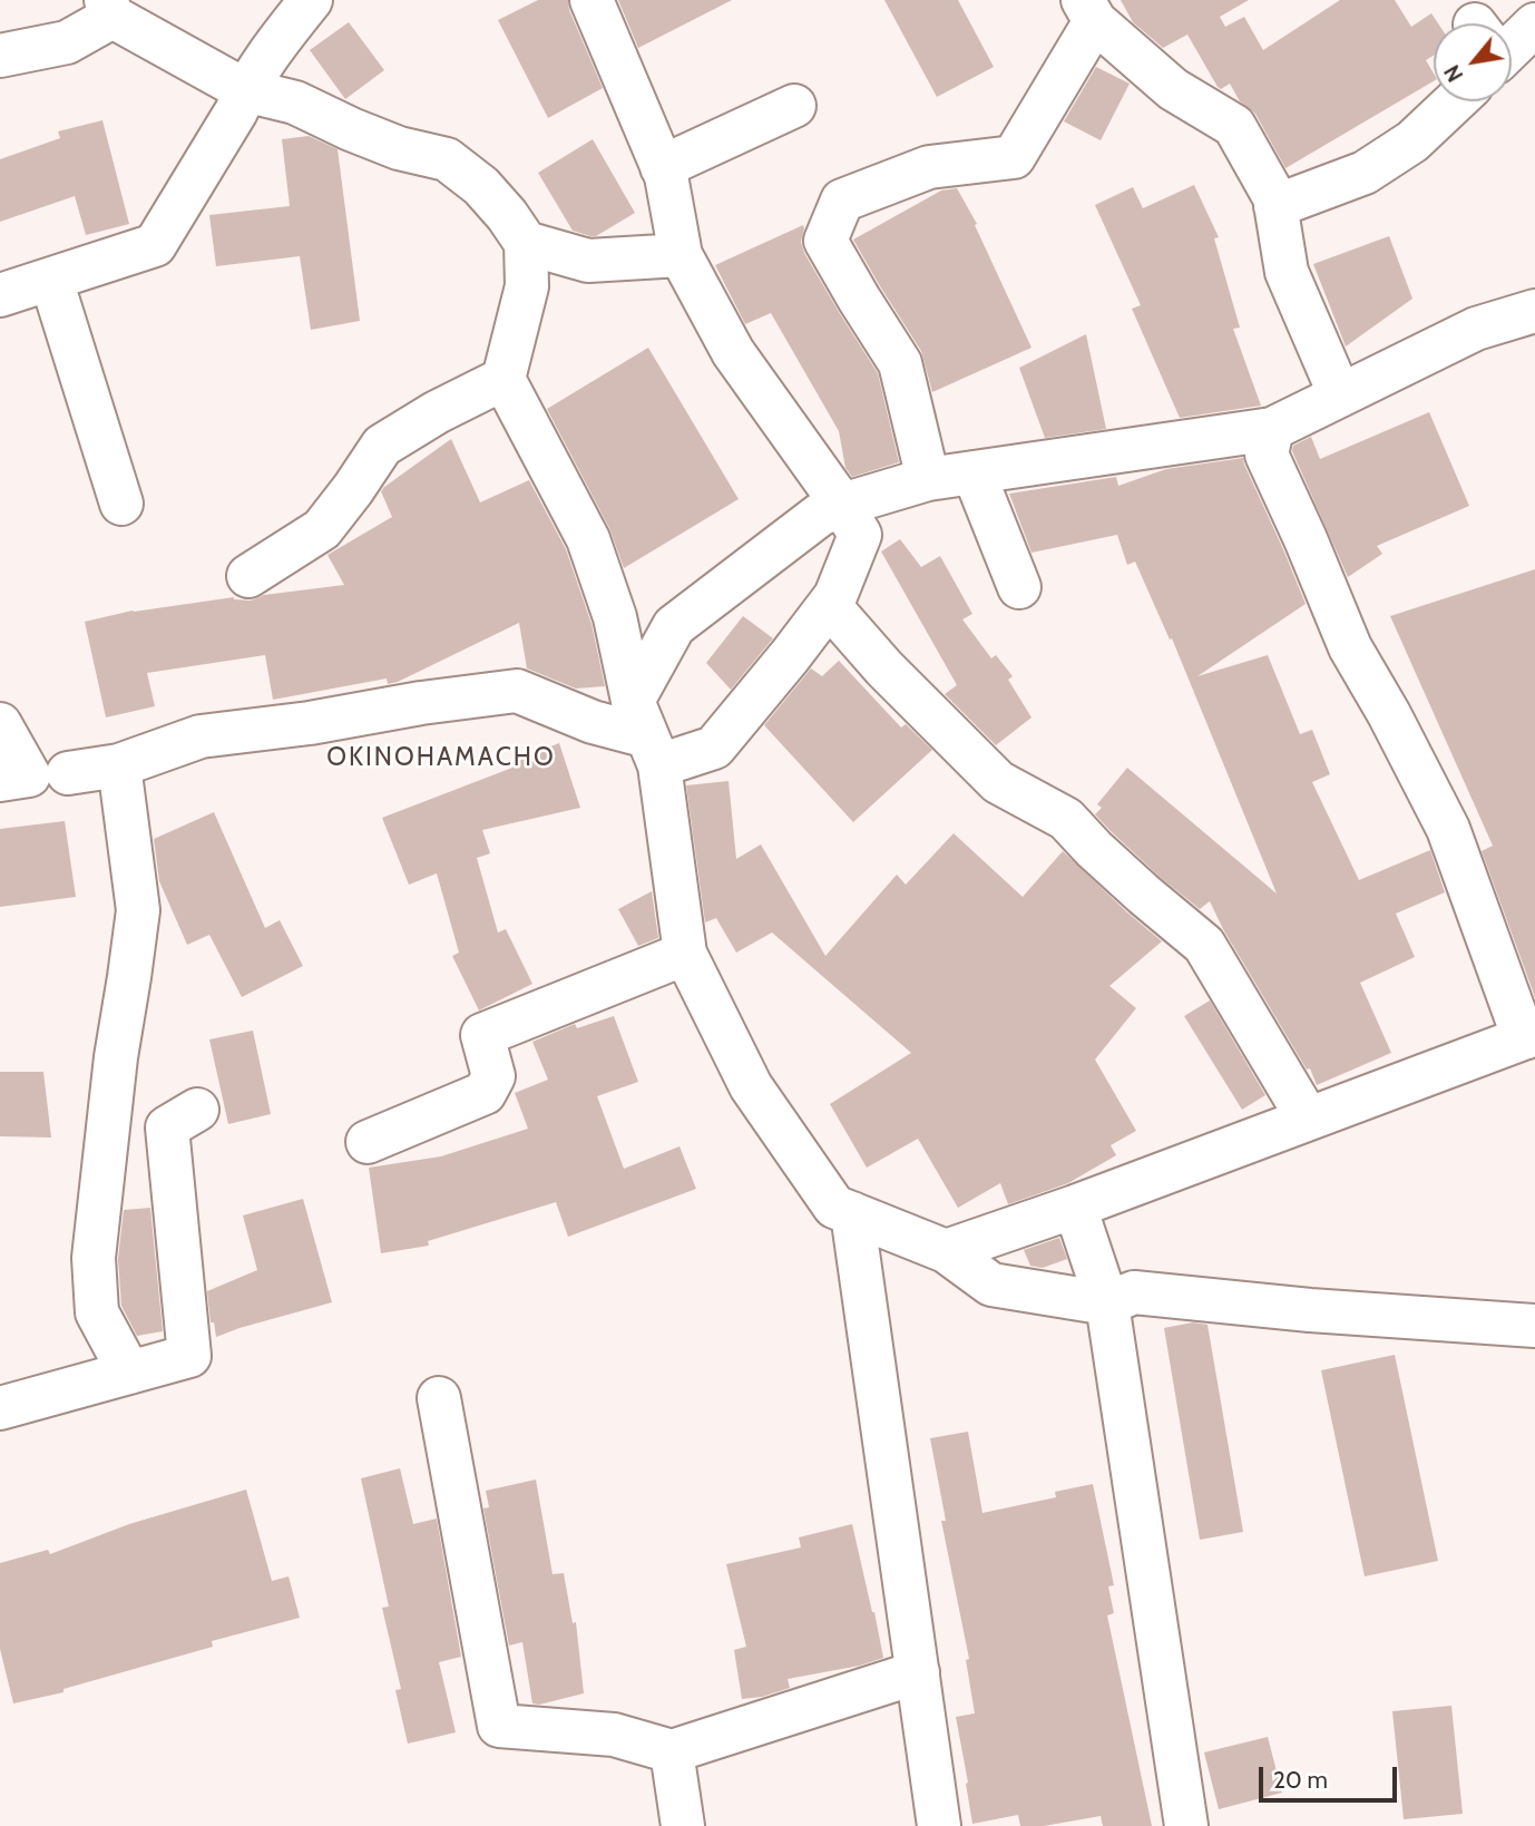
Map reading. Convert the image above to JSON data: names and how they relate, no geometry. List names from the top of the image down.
{
  "districts": ["OKINOHAMACHO"],
  "scale_bar": "20 m",
  "north": "bottom left"
}
